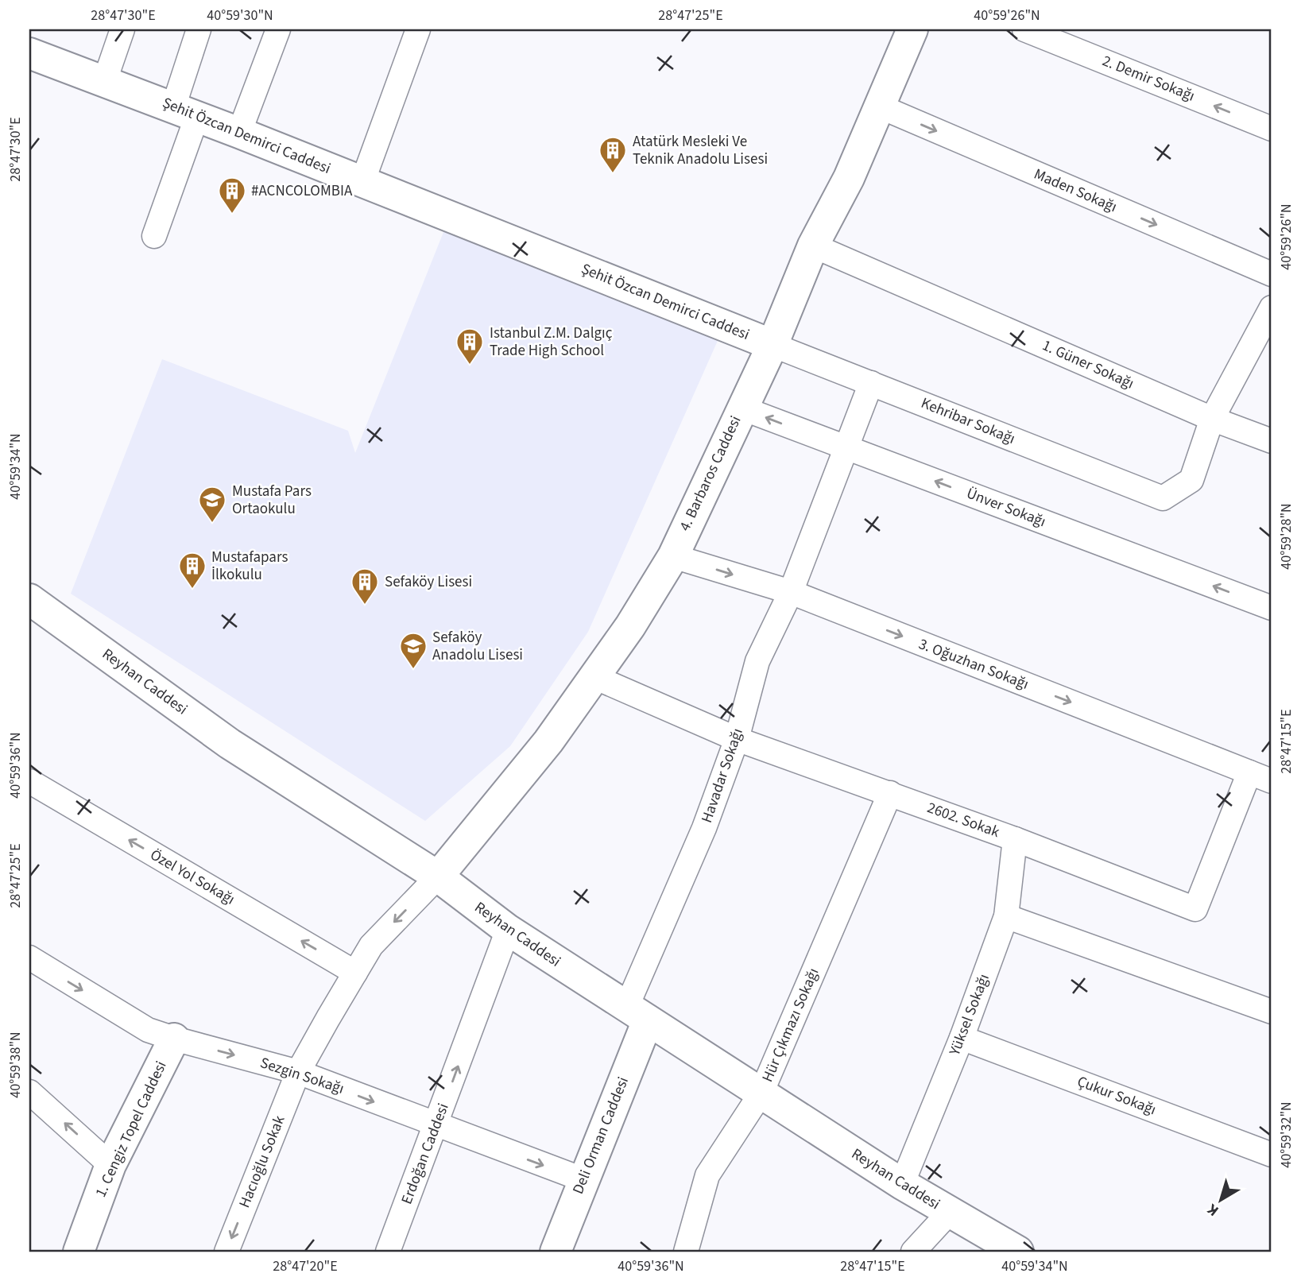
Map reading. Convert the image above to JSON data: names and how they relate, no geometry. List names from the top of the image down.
{
  "streets": {
    "street": [
      "2. Demir Sokağı",
      "Şehit Özcan Demirci Caddesi",
      "Maden Sokağı",
      "1. Güner Sokağı",
      "Kehribar Sokağı",
      "4. Barbaros Caddesi",
      "Ünver Sokağı",
      "3. Oğuzhan Sokağı",
      "Reyhan Caddesi",
      "Havadar Sokağı",
      "2602. Sokak",
      "Özel Yol Sokağı",
      "Yüksel Sokağı",
      "Hür Çıkmazı Sokağı",
      "Sezgin Sokağı",
      "Çukur Sokağı",
      "1. Cengiz Topel Caddesi",
      "Deli Orman Caddesi",
      "Erdoğan Caddesi",
      "Hacıoğlu Sokak"
    ]
  },
  "crossings": [
    ["Şehit Özcan Demirci Caddesi", "Kehribar Sokağı"],
    ["Şehit Özcan Demirci Caddesi", "4. Barbaros Caddesi"],
    ["Maden Sokağı", "4. Barbaros Caddesi"],
    ["1. Güner Sokağı", "Kehribar Sokağı"],
    ["1. Güner Sokağı", "4. Barbaros Caddesi"],
    ["Kehribar Sokağı", "4. Barbaros Caddesi"],
    ["Kehribar Sokağı", "Havadar Sokağı"],
    ["4. Barbaros Caddesi", "Ünver Sokağı"],
    ["4. Barbaros Caddesi", "3. Oğuzhan Sokağı"],
    ["4. Barbaros Caddesi", "Reyhan Caddesi"],
    ["4. Barbaros Caddesi", "2602. Sokak"],
    ["4. Barbaros Caddesi", "Hacıoğlu Sokak"],
    ["Ünver Sokağı", "Havadar Sokağı"],
    ["3. Oğuzhan Sokağı", "Havadar Sokağı"],
    ["3. Oğuzhan Sokağı", "2602. Sokak"],
    ["Reyhan Caddesi", "Havadar Sokağı"],
    ["Reyhan Caddesi", "Yüksel Sokağı"],
    ["Reyhan Caddesi", "Hür Çıkmazı Sokağı"],
    ["Reyhan Caddesi", "Deli Orman Caddesi"],
    ["Reyhan Caddesi", "Erdoğan Caddesi"],
    ["Reyhan Caddesi", "Hacıoğlu Sokak"],
    ["Havadar Sokağı", "2602. Sokak"],
    ["Havadar Sokağı", "Deli Orman Caddesi"],
    ["2602. Sokak", "Yüksel Sokağı"],
    ["2602. Sokak", "Hür Çıkmazı Sokağı"],
    ["Özel Yol Sokağı", "Hacıoğlu Sokak"],
    ["Yüksel Sokağı", "Çukur Sokağı"],
    ["Sezgin Sokağı", "1. Cengiz Topel Caddesi"],
    ["Sezgin Sokağı", "Deli Orman Caddesi"],
    ["Sezgin Sokağı", "Erdoğan Caddesi"],
    ["Sezgin Sokağı", "Hacıoğlu Sokak"]
  ],
  "one_way": [
    "2. Demir Sokağı",
    "Maden Sokağı",
    "Ünver Sokağı",
    "3. Oğuzhan Sokağı",
    "Özel Yol Sokağı",
    "Sezgin Sokağı",
    "Erdoğan Caddesi",
    "Hacıoğlu Sokak"
  ],
  "places": {
    "building": [
      "Atatürk Mesleki Ve Teknik Anadolu Lisesi",
      "#ACNCOLOMBIA",
      "Istanbul Z.M. Dalgıç Trade High School",
      "Mustafapars İlkokulu",
      "Sefaköy Lisesi"
    ],
    "school or university": ["Mustafa Pars Ortaokulu", "Sefaköy Anadolu Lisesi"]
  },
  "north": "bottom left",
  "coordinates": [
    "28°47'30\"E",
    "40°59'30\"N",
    "28°47'25\"E",
    "40°59'26\"N",
    "40°59'34\"N",
    "40°59'28\"N",
    "28°47'15\"E",
    "40°59'36\"N",
    "40°59'38\"N",
    "40°59'32\"N",
    "28°47'20\"E"
  ]
}
